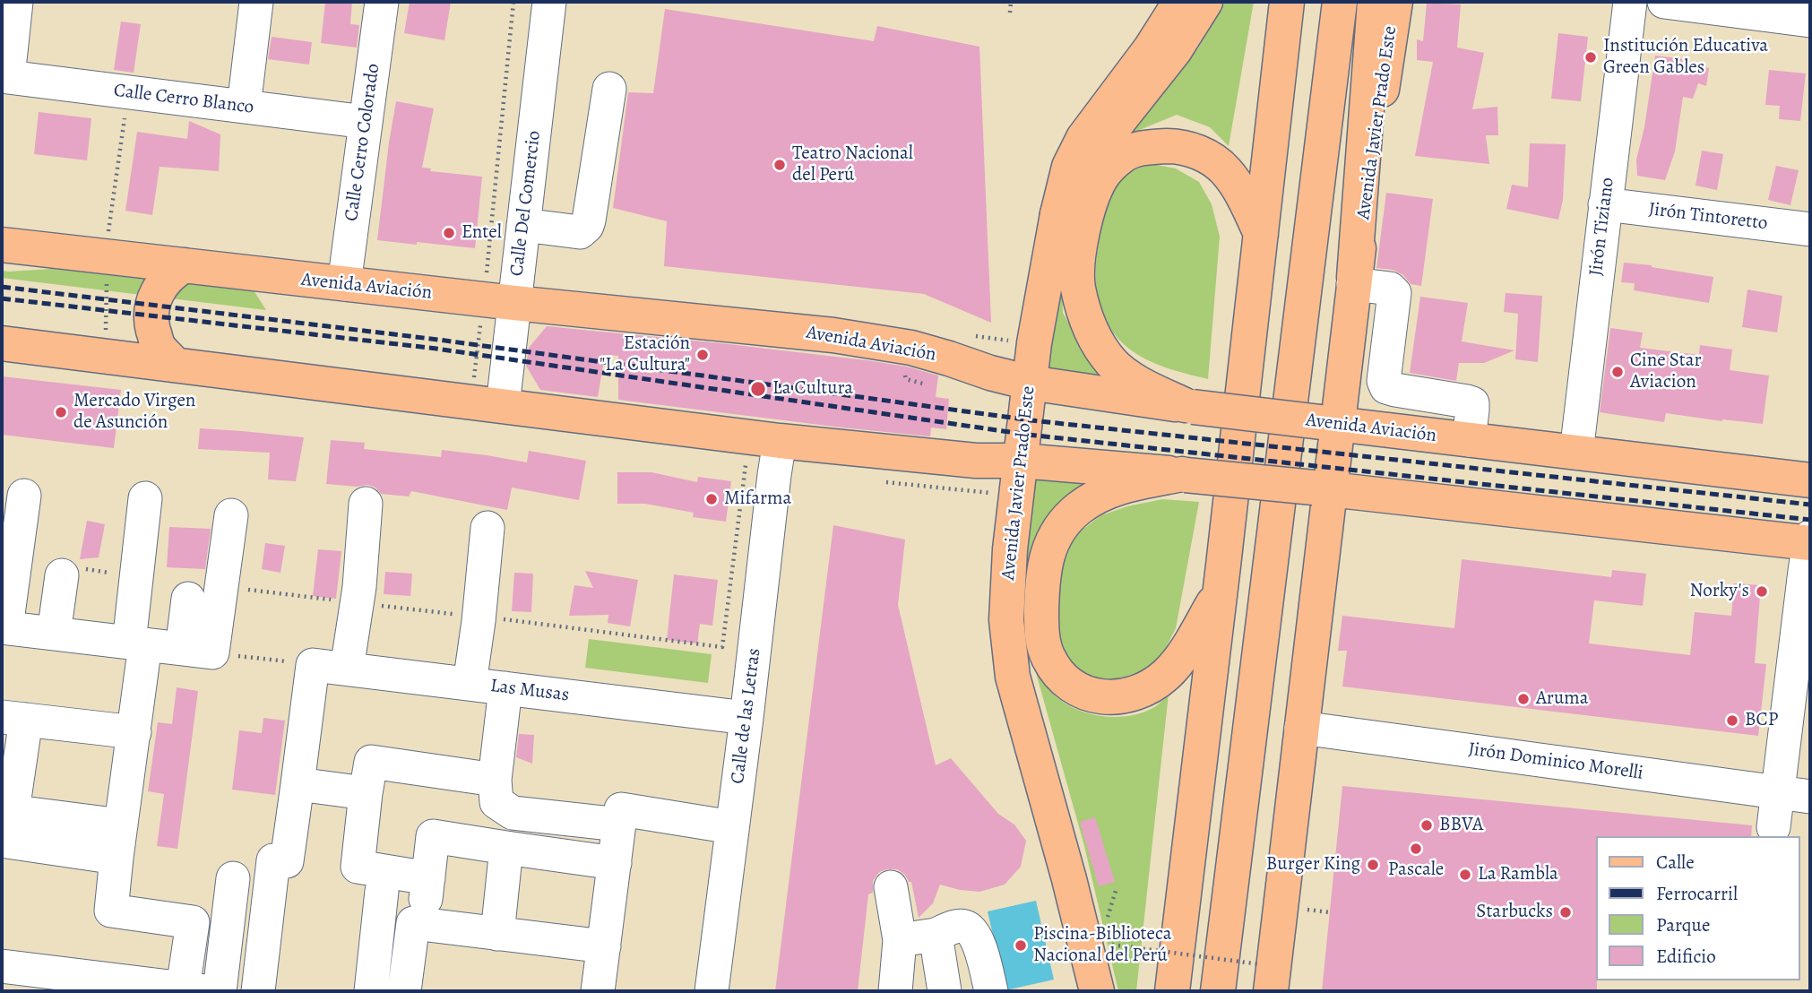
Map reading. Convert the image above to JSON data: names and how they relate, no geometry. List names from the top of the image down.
{
  "streets": {
    "main road": ["Avenida Javier Prado Este", "Avenida Aviación"],
    "street": [
      "Calle Cerro Blanco",
      "Calle Cerro Colorado",
      "Calle Del Comercio",
      "Jirón Tintoretto",
      "Jirón Tiziano",
      "Las Musas",
      "Calle de las Letras",
      "Jirón Dominico Morelli"
    ]
  },
  "crossings": [
    ["Calle Cerro Blanco", "Calle Cerro Colorado"],
    ["Avenida Javier Prado Este", "Avenida Aviación"],
    ["Avenida Javier Prado Este", "Jirón Dominico Morelli"],
    ["Calle Cerro Colorado", "Avenida Aviación"],
    ["Calle Del Comercio", "Avenida Aviación"],
    ["Jirón Tintoretto", "Jirón Tiziano"],
    ["Jirón Tiziano", "Avenida Aviación"],
    ["Las Musas", "Calle de las Letras"]
  ],
  "places": [
    "Institución Educativa Green Gables",
    "Teatro Nacional del Perú",
    "Entel",
    "Estación \"La Cultura\"",
    "Cine Star Aviacion",
    "La Cultura",
    "Mercado Virgen de Asunción",
    "Mifarma",
    "Norky's",
    "Aruma",
    "BCP",
    "BBVA",
    "Pascale",
    "Burger King",
    "La Rambla",
    "Starbucks",
    "Piscina-Biblioteca Nacional del Perú"
  ],
  "legend": [
    "Calle",
    "Ferrocarril",
    "Parque",
    "Edificio"
  ]
}
